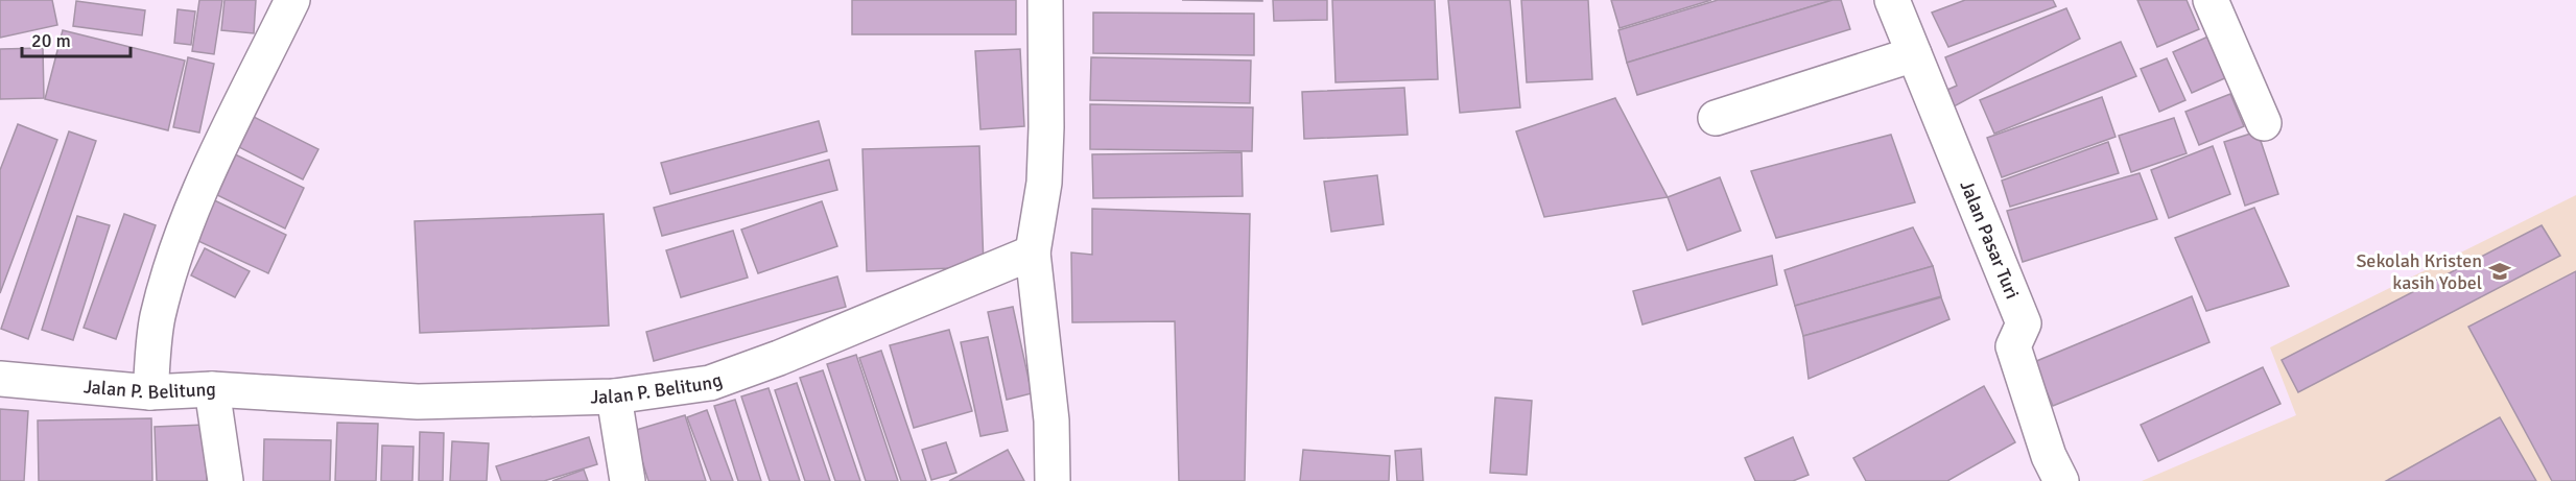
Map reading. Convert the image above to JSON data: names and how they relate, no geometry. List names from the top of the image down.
{
  "streets": {
    "street": ["Jalan Pasar Turi", "Jalan P. Belitung"]
  },
  "places": {
    "school or university": ["Sekolah Kristen kasih Yobel"]
  },
  "scale_bar": "20 m"
}
